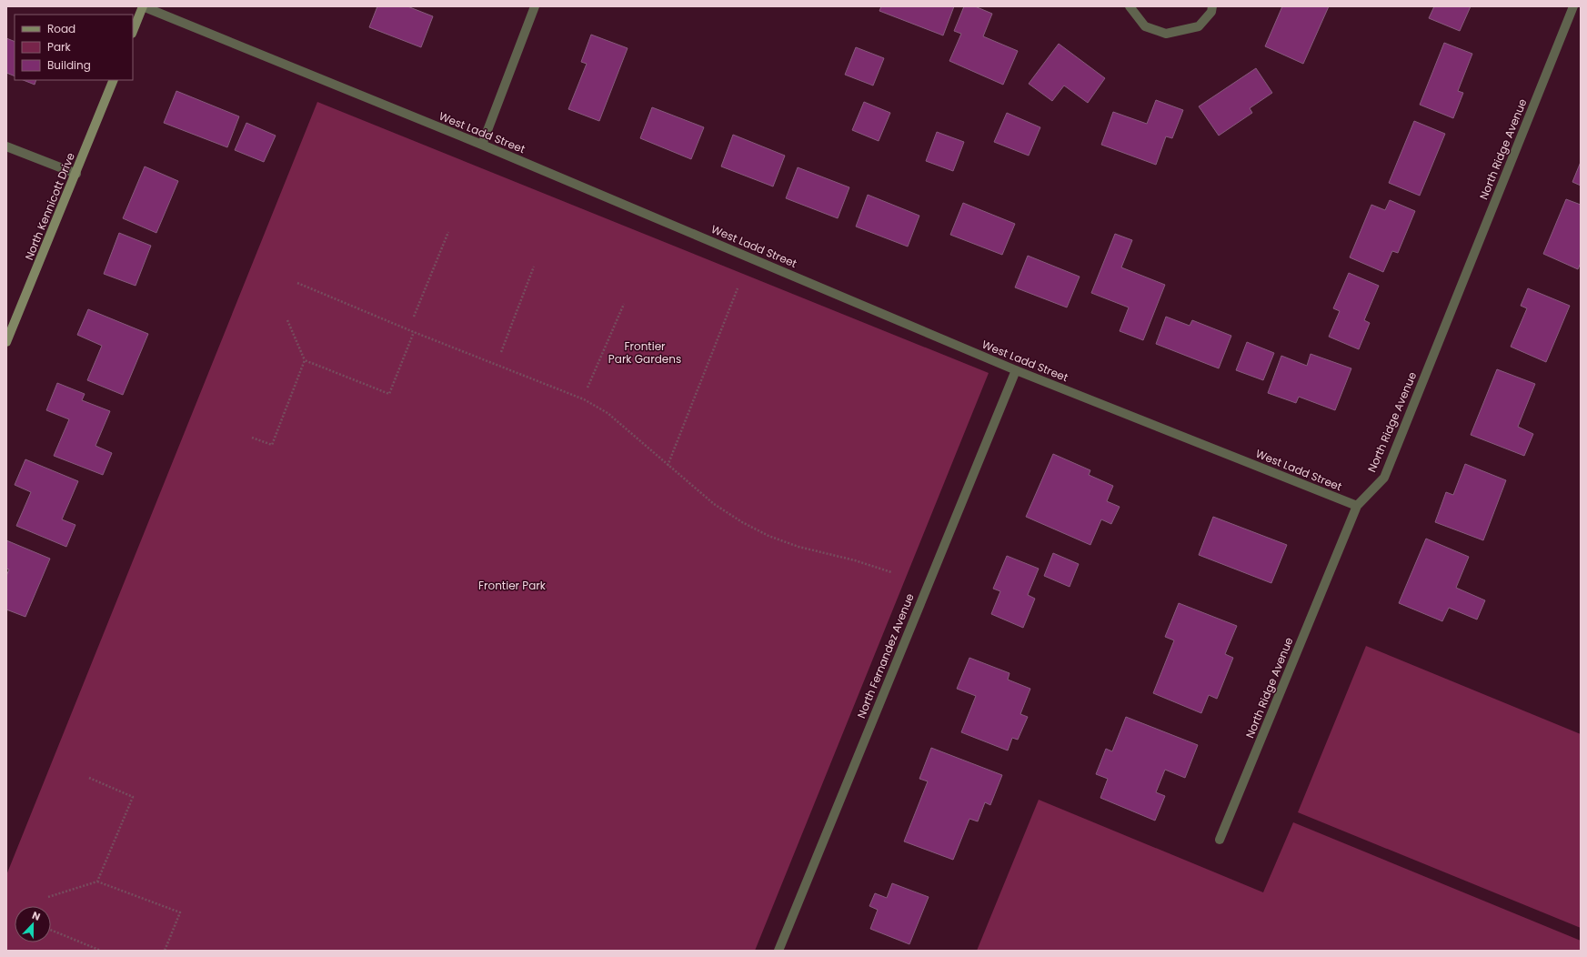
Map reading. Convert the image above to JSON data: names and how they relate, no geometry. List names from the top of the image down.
{
  "streets": {
    "street": [
      "West Ladd Street",
      "North Ridge Avenue",
      "North Kennicott Drive",
      "North Fernandez Avenue"
    ]
  },
  "crossings": [
    ["West Ladd Street", "North Ridge Avenue"],
    ["West Ladd Street", "North Fernandez Avenue"]
  ],
  "parks": ["Frontier Park Gardens", "Frontier Park"],
  "legend": ["Road", "Park", "Building"],
  "north": "top"
}
